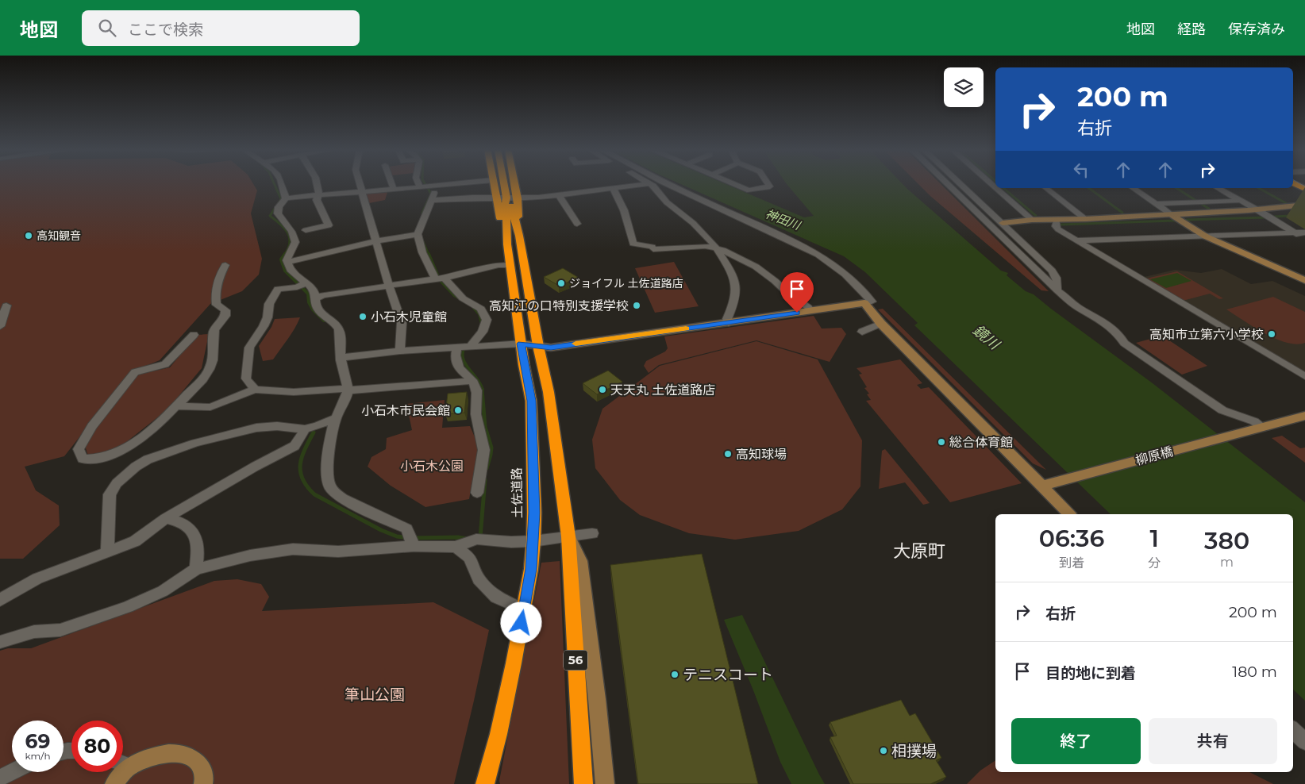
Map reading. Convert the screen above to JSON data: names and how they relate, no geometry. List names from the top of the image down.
{
  "streets": {
    "highway": ["土佐道路", "56"],
    "street": ["柳原橋"]
  },
  "crossings": [
    ["土佐道路", "56"]
  ],
  "districts": ["大原町"],
  "water": ["神田川", "鏡川"],
  "parks": ["小石木公園", "筆山公園"],
  "places": [
    "高知観音",
    "ジョイフル 土佐道路店",
    "高知江の口特別支援学校",
    "小石木児童館",
    "高知市立第六小学校",
    "天天丸 土佐道路店",
    "小石木市民会館",
    "総合体育館",
    "高知球場",
    "テニスコート",
    "相撲場"
  ],
  "page": {
    "header": "地図",
    "search": "ここで検索",
    "nav": ["地図", "経路", "保存済み"],
    "turn": ["200 m", "右折"],
    "eta": [
      "06:36",
      "到着",
      "1",
      "分",
      "380",
      "m"
    ],
    "list": [
      {
        "name": "右折",
        "value": "200 m"
      },
      {
        "name": "目的地に到着",
        "value": "180 m"
      }
    ],
    "buttons": ["終了", "共有"],
    "speed": "69 km/h",
    "limit": "80"
  }
}
